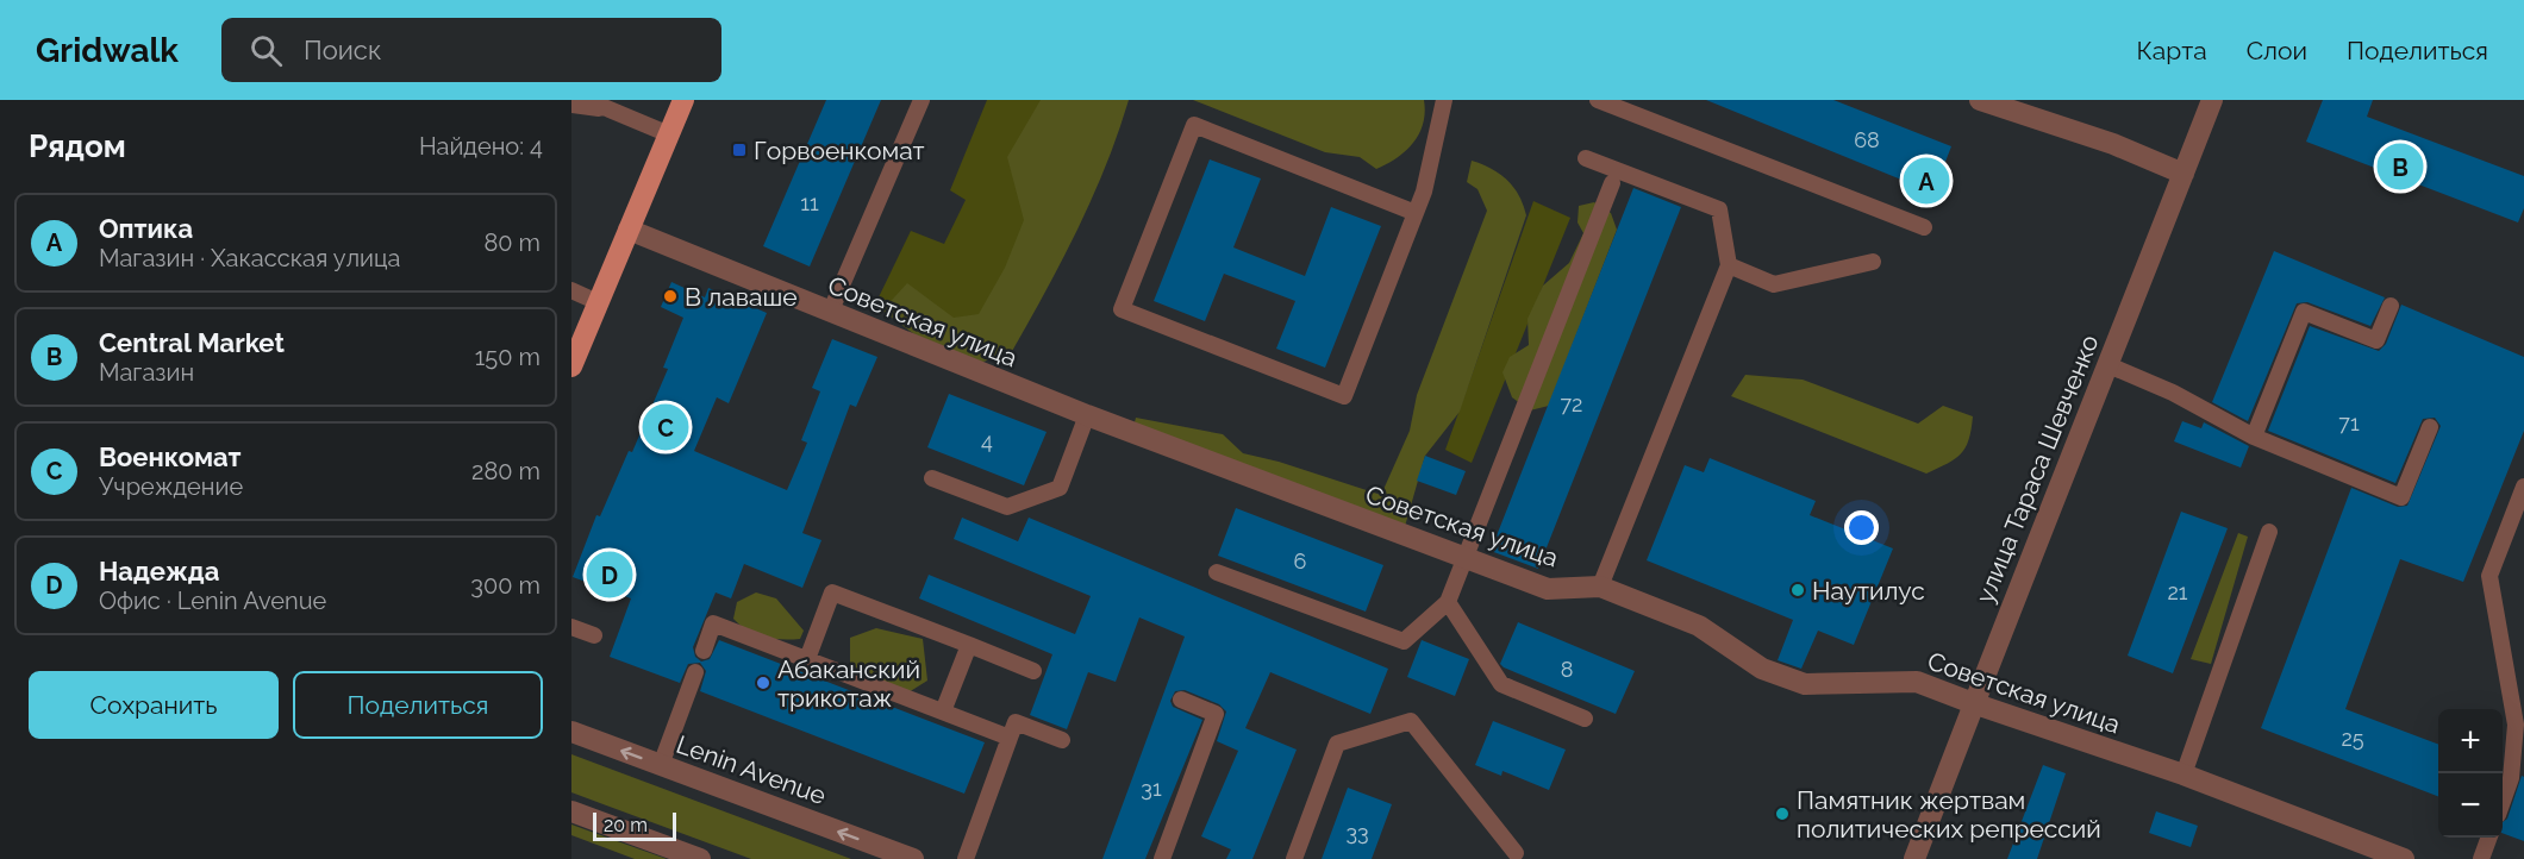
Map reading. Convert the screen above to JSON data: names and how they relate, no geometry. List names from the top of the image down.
{
  "streets": {
    "street": ["Советская улица", "улица Тараса Шевченко", "Lenin Avenue"]
  },
  "crossings": [
    ["Советская улица", "улица Тараса Шевченко"]
  ],
  "places": {
    "transit": ["Горвоенкомат"],
    "other": [
      "В лаваше",
      "Наутилус",
      "Абаканский трикотаж",
      "Памятник жертвам политических репрессий"
    ]
  },
  "house_numbers": [
    "68",
    "11",
    "72",
    "71",
    "4",
    "6",
    "21",
    "8",
    "25",
    "31",
    "33"
  ],
  "scale_bar": "20 m",
  "page": {
    "header": "Gridwalk",
    "search": "Поиск",
    "nav": ["Карта", "Слои", "Поделиться"],
    "heading": ["Рядом", "Найдено: 4"],
    "pins": [
      "B",
      "A",
      "C",
      "D"
    ],
    "list": [
      {
        "mark": "A",
        "name": "Оптика",
        "note": "Магазин · Хакасская улица",
        "value": "80 m"
      },
      {
        "mark": "B",
        "name": "Central Market",
        "note": "Магазин",
        "value": "150 m"
      },
      {
        "mark": "C",
        "name": "Военкомат",
        "note": "Учреждение",
        "value": "280 m"
      },
      {
        "mark": "D",
        "name": "Надежда",
        "note": "Офис · Lenin Avenue",
        "value": "300 m"
      }
    ],
    "buttons": ["Сохранить", "Поделиться"],
    "map_buttons": ["+", "−"],
    "scale": "20 m"
  }
}
